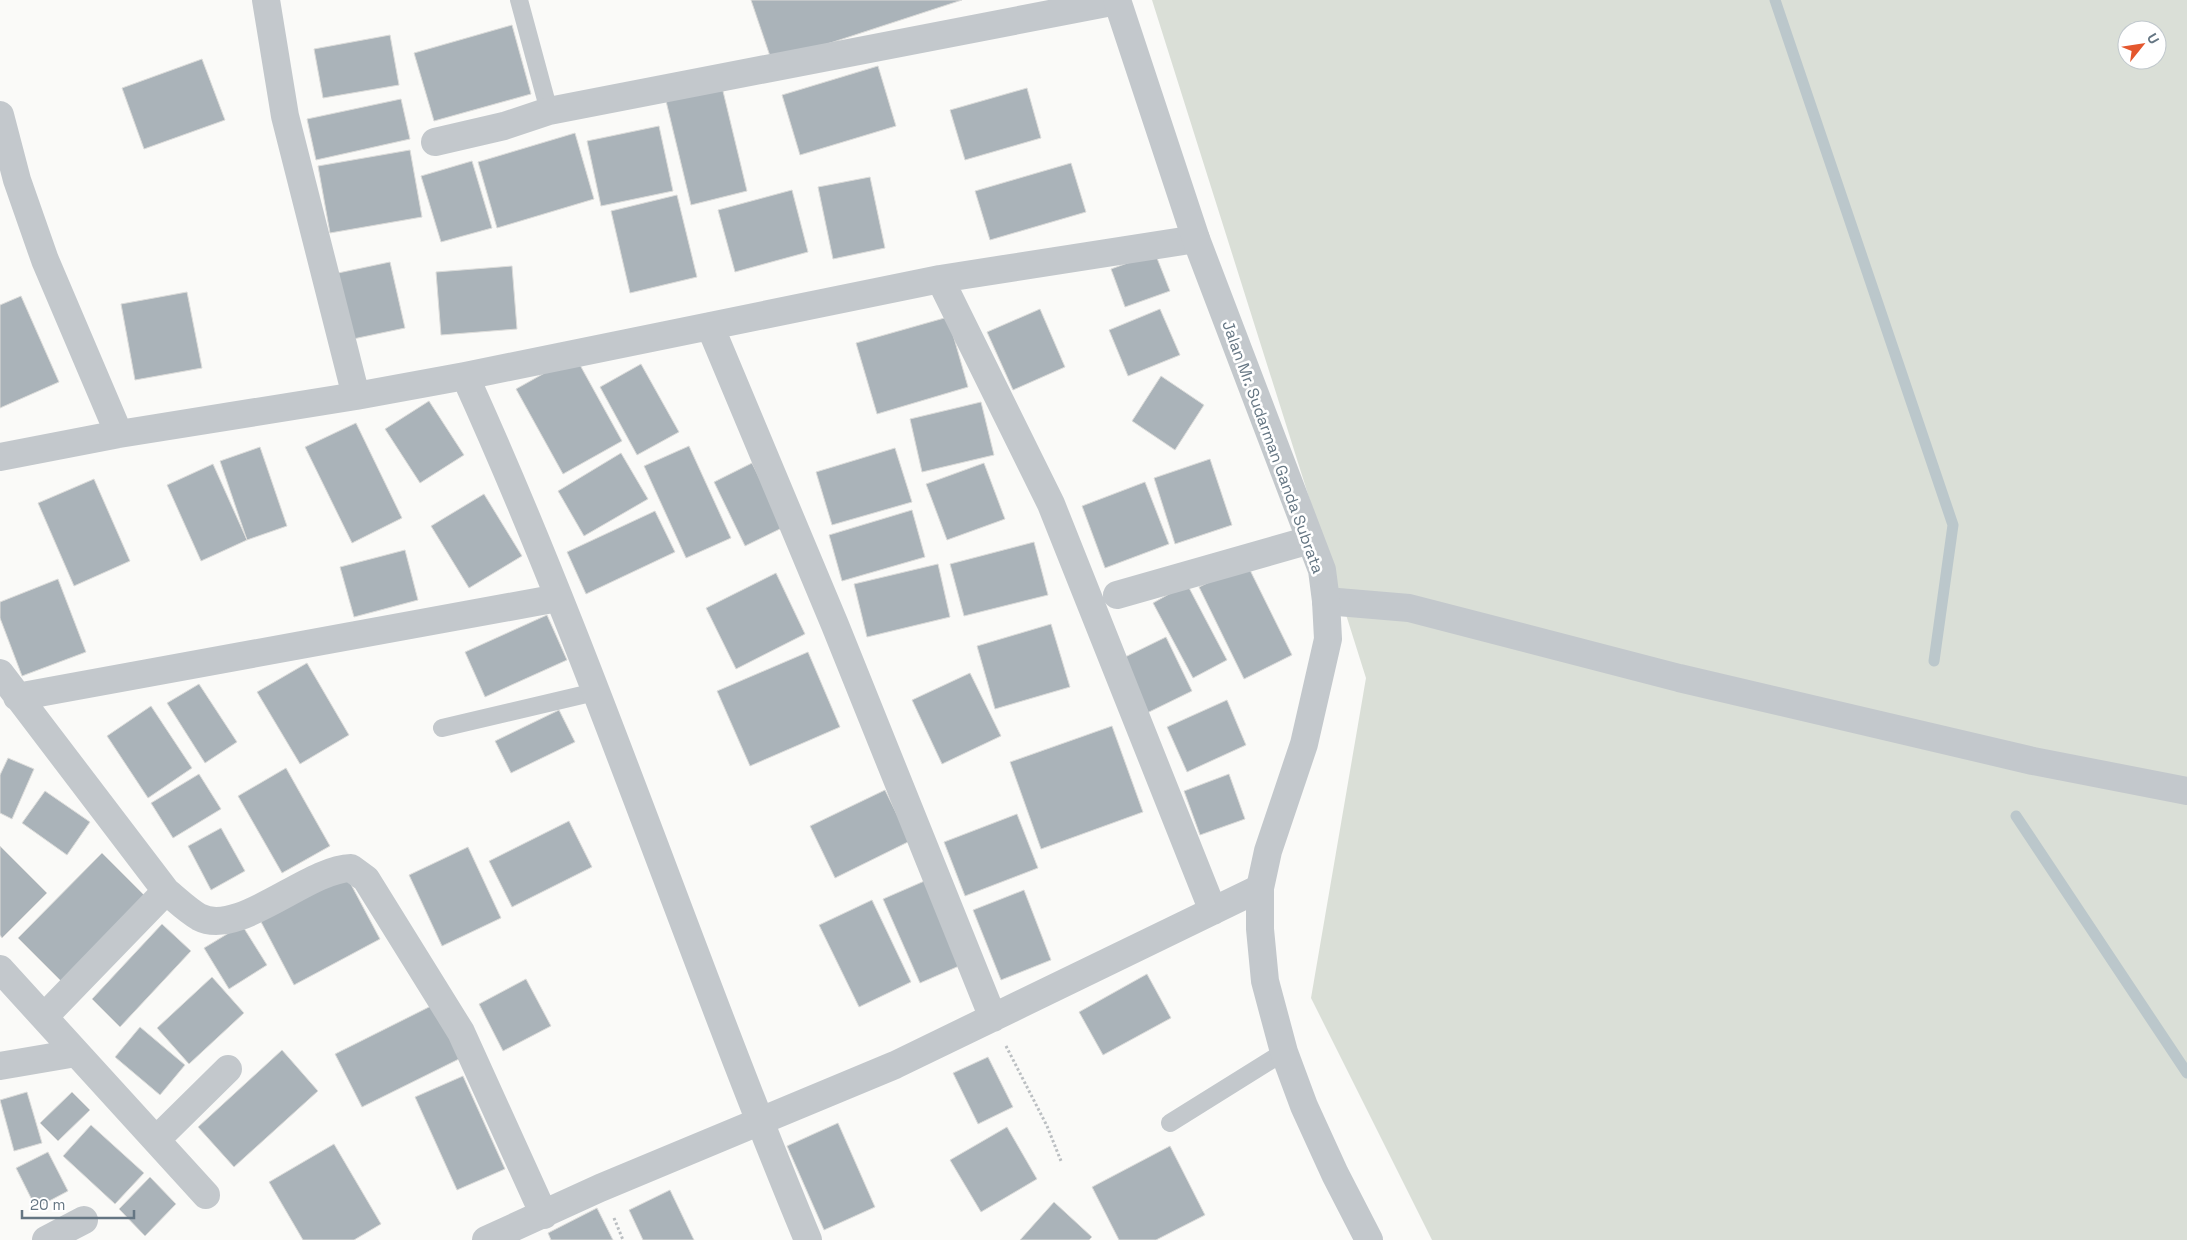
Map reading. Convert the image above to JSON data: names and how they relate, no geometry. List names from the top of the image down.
{
  "streets": {
    "street": ["Jalan Mr. Sudarman Ganda Subrata"]
  },
  "scale_bar": "20 m",
  "north": "top right"
}
